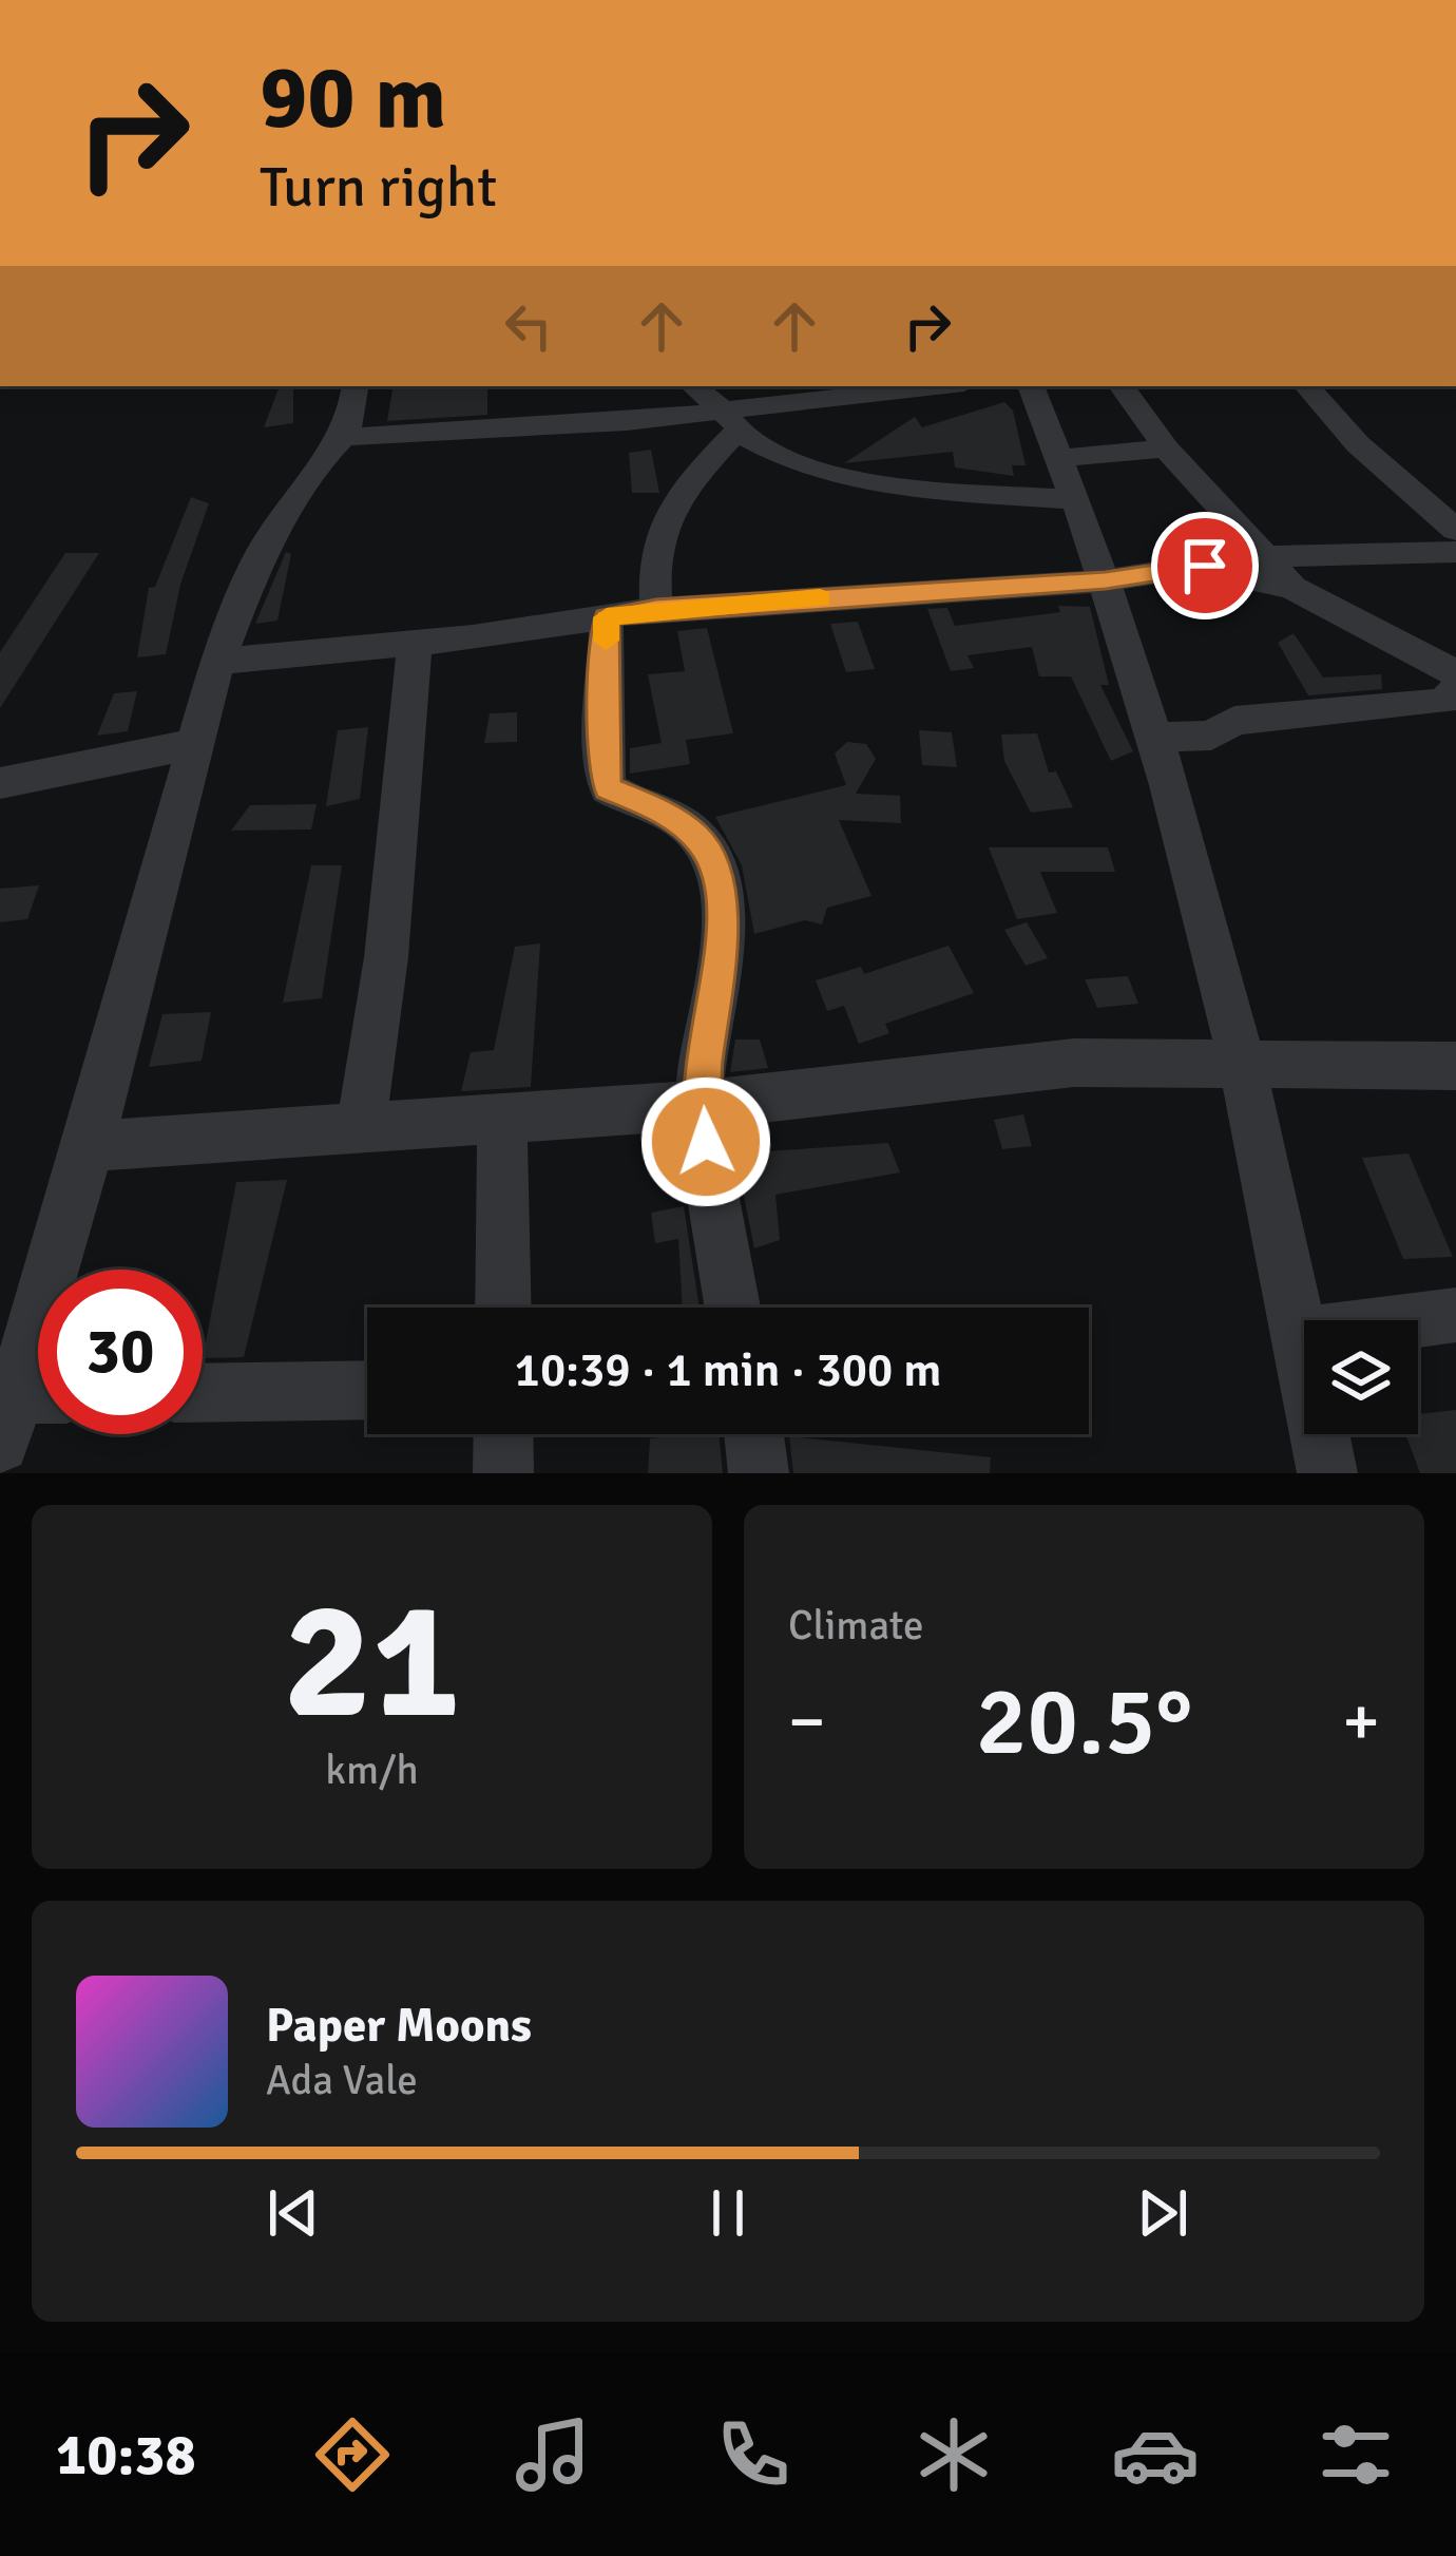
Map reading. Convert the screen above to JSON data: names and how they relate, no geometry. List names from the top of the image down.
{
  "page": {
    "turn": ["90 m", "Turn right"],
    "limit": "30",
    "trip": "10:39 · 1 min · 300 m",
    "tile": [
      ["21", "km/h"],
      "Climate"
    ],
    "heat": ["−", "20.5°", "+"],
    "song": ["Paper Moons", "Ada Vale"],
    "tabs": "10:38"
  }
}
